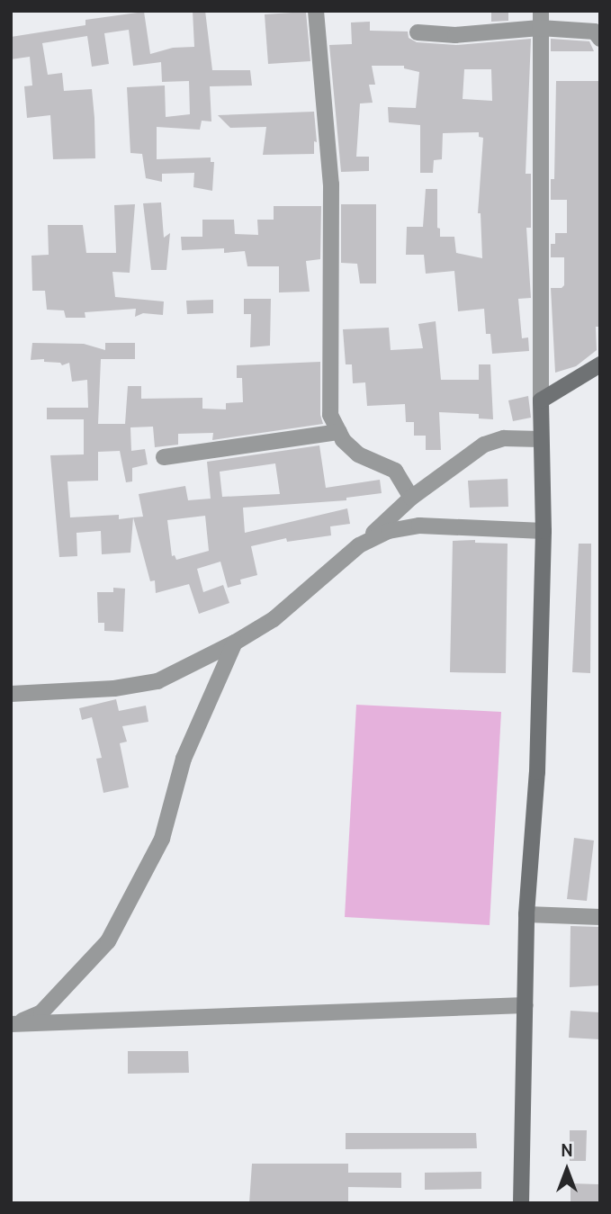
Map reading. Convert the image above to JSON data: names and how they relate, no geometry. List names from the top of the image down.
{
  "north": "top"
}
